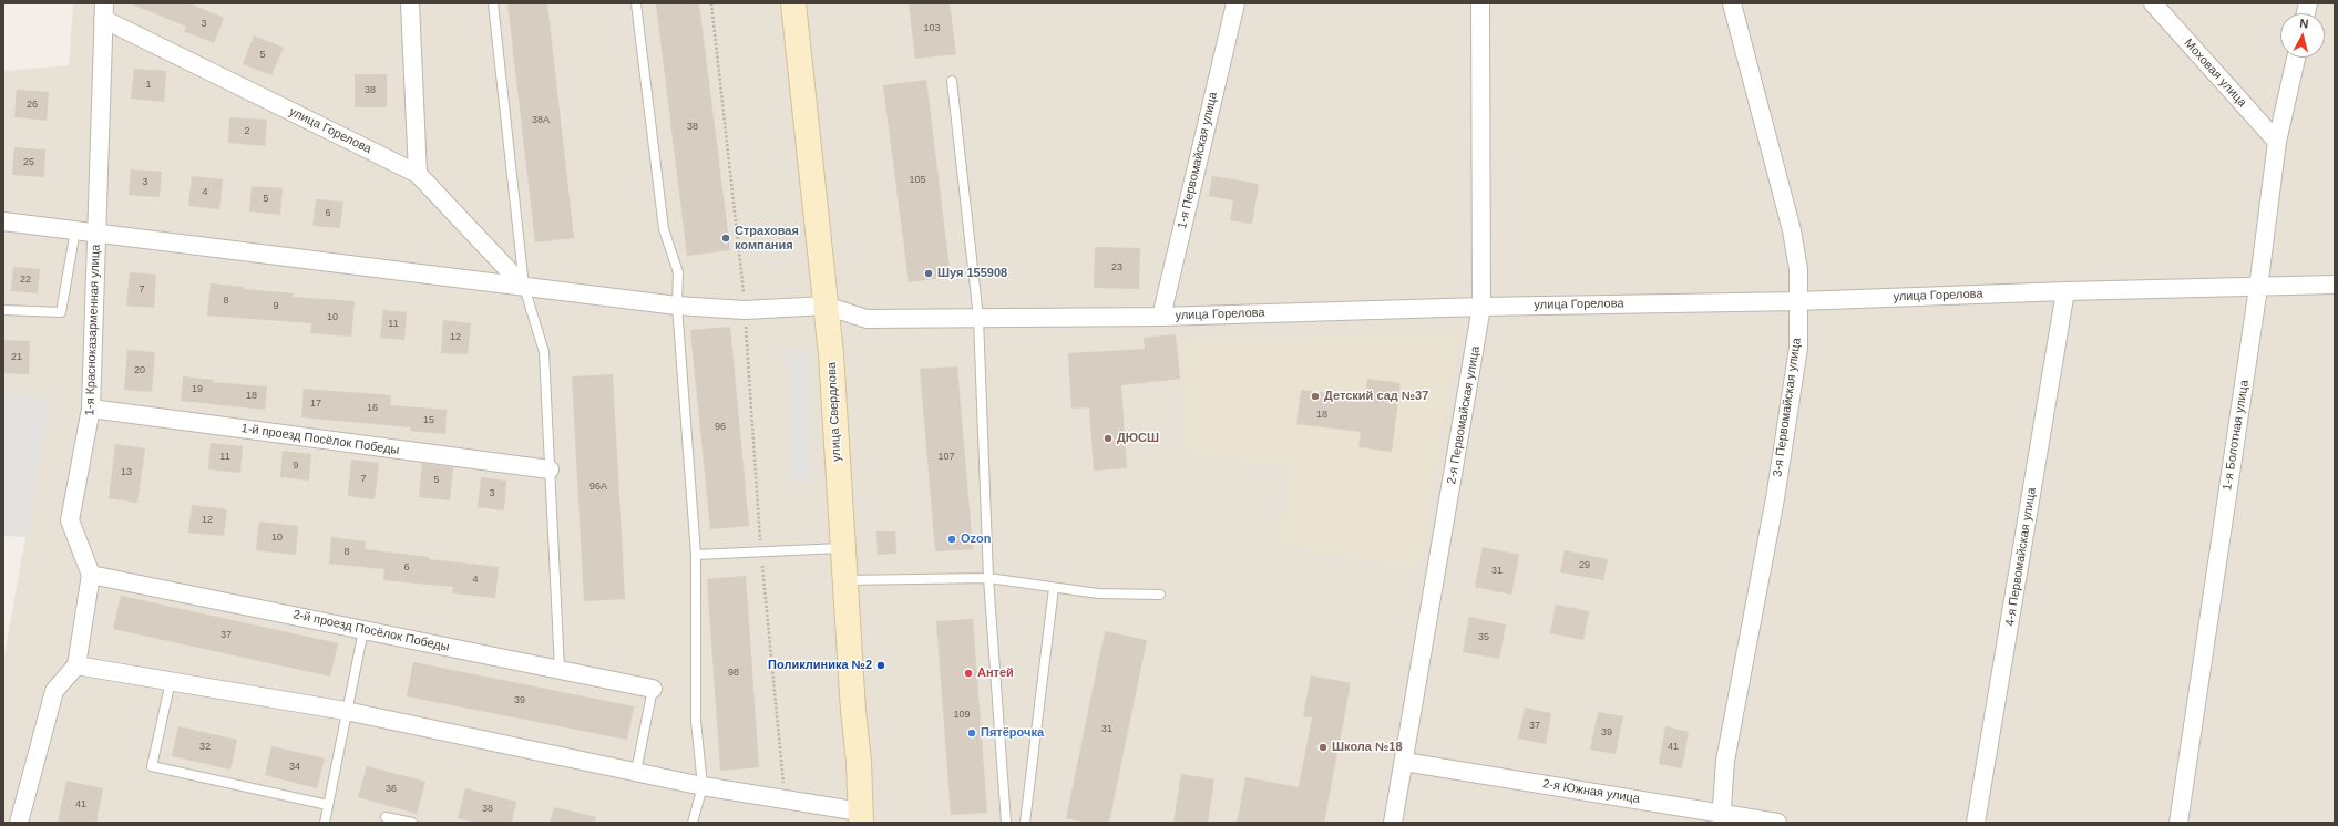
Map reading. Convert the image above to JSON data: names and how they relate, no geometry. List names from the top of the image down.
{
  "streets": {
    "main road": ["улица Свердлова"],
    "street": [
      "Моховая улица",
      "улица Горелова",
      "1-я Первомайская улица",
      "1-я Красноказарменная улица",
      "3-я Первомайская улица",
      "2-я Первомайская улица",
      "1-я Болотная улица",
      "1-й проезд Посёлок Победы",
      "4-я Первомайская улица",
      "2-й проезд Посёлок Победы",
      "2-я Южная улица"
    ]
  },
  "crossings": [
    ["Моховая улица", "1-я Болотная улица"],
    ["улица Горелова", "1-я Первомайская улица"],
    ["улица Горелова", "1-я Красноказарменная улица"],
    ["улица Горелова", "3-я Первомайская улица"],
    ["улица Горелова", "улица Свердлова"],
    ["улица Горелова", "2-я Первомайская улица"],
    ["улица Горелова", "1-я Болотная улица"],
    ["улица Горелова", "4-я Первомайская улица"],
    ["1-я Красноказарменная улица", "1-й проезд Посёлок Победы"],
    ["1-я Красноказарменная улица", "2-й проезд Посёлок Победы"],
    ["3-я Первомайская улица", "2-я Южная улица"],
    ["2-я Первомайская улица", "2-я Южная улица"]
  ],
  "places": [
    "Страховая компания",
    "Шуя 155908",
    "Детский сад №37",
    "ДЮСШ",
    "Ozon",
    "Поликлиника №2",
    "Антей",
    "Пятёрочка",
    "Школа №18"
  ],
  "house_numbers": [
    "3",
    "103",
    "5",
    "1",
    "38",
    "26",
    "38А",
    "38",
    "2",
    "25",
    "105",
    "3",
    "4",
    "5",
    "6",
    "23",
    "22",
    "7",
    "8",
    "9",
    "10",
    "11",
    "12",
    "21",
    "20",
    "19",
    "18",
    "17",
    "16",
    "18",
    "15",
    "96",
    "11",
    "107",
    "9",
    "13",
    "7",
    "5",
    "96А",
    "3",
    "12",
    "10",
    "8",
    "29",
    "6",
    "31",
    "4",
    "37",
    "35",
    "98",
    "39",
    "109",
    "37",
    "31",
    "39",
    "32",
    "41",
    "34",
    "36",
    "41",
    "38"
  ],
  "north": "top"
}
